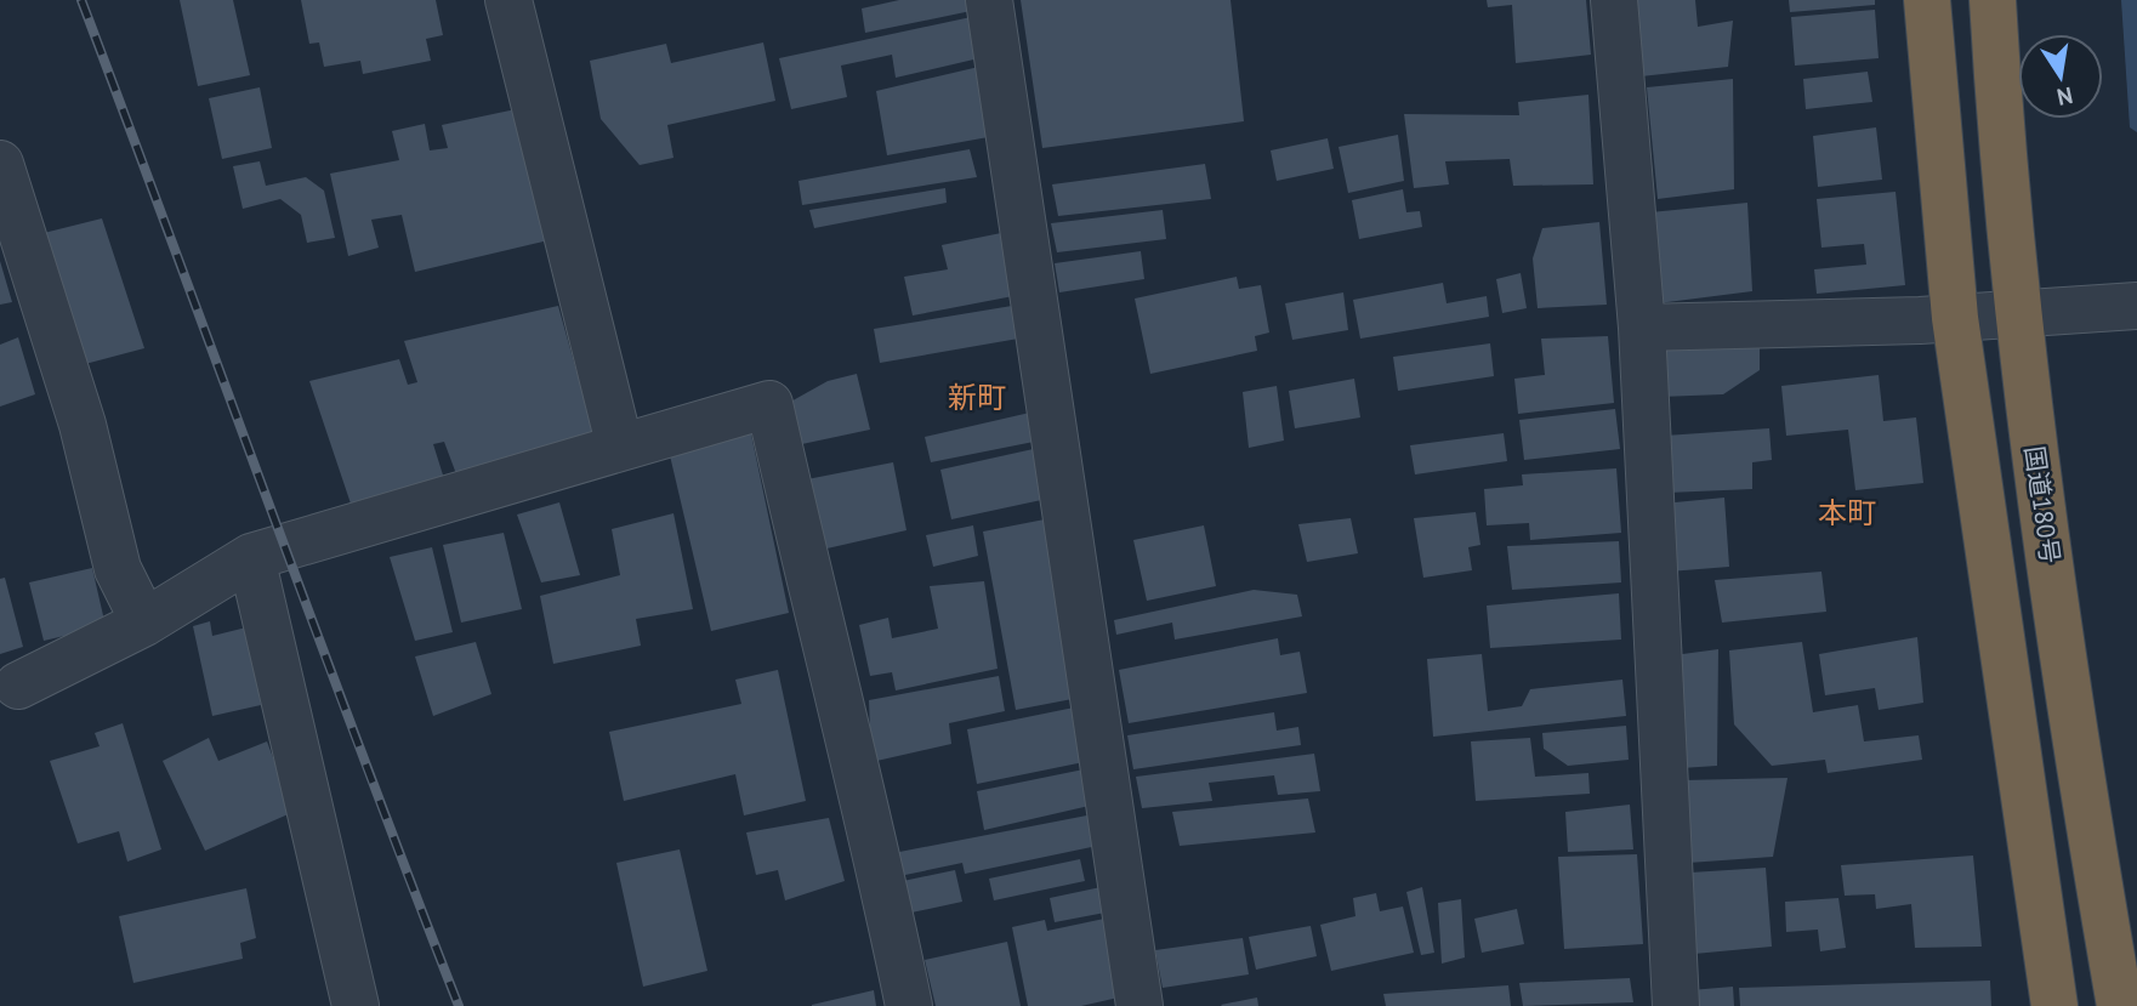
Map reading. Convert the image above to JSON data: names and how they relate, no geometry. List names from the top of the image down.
{
  "streets": {
    "highway": ["国道180号"]
  },
  "districts": ["新町", "本町"],
  "north": "bottom"
}
